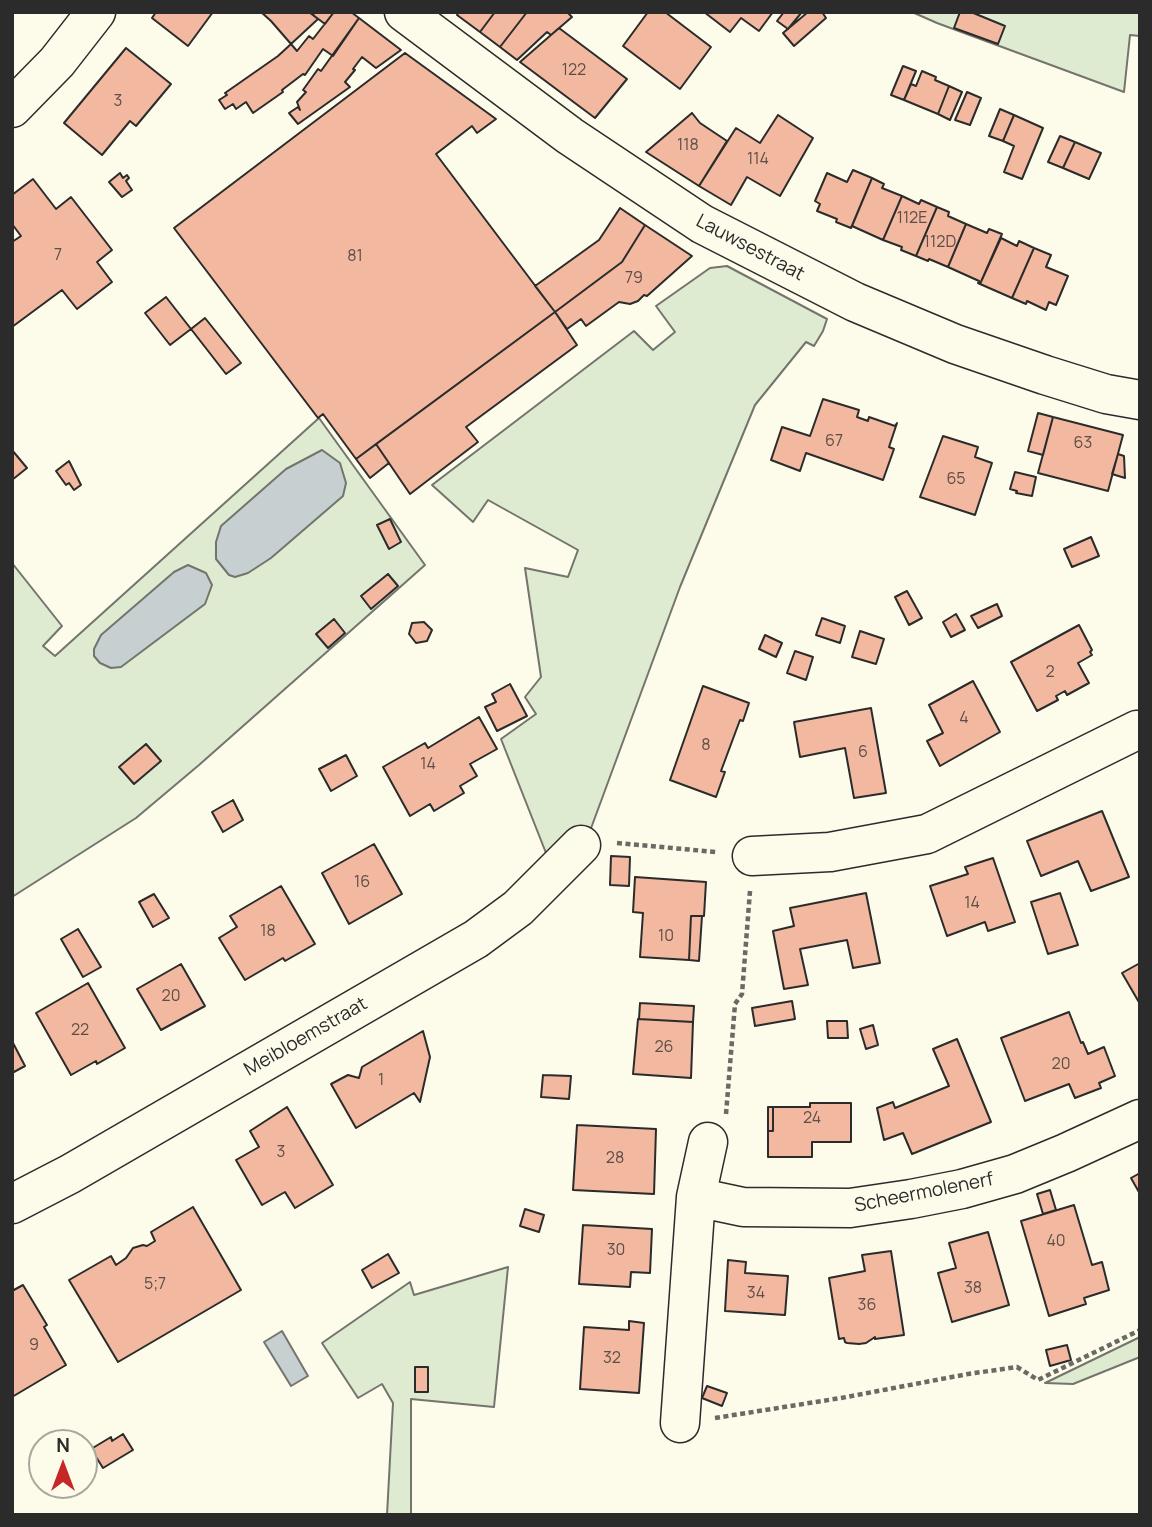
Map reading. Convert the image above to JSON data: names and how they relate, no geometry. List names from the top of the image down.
{
  "streets": {
    "street": ["Lauwsestraat", "Meibloemstraat", "Scheermolenerf"]
  },
  "house_numbers": [
    "122",
    "3",
    "118",
    "114",
    "112E",
    "112D",
    "7",
    "81",
    "79",
    "67",
    "63",
    "65",
    "2",
    "4",
    "8",
    "6",
    "14",
    "16",
    "14",
    "18",
    "10",
    "20",
    "22",
    "26",
    "20",
    "1",
    "24",
    "3",
    "28",
    "40",
    "30",
    "5;7",
    "38",
    "34",
    "36",
    "9",
    "32"
  ],
  "north": "top"
}
